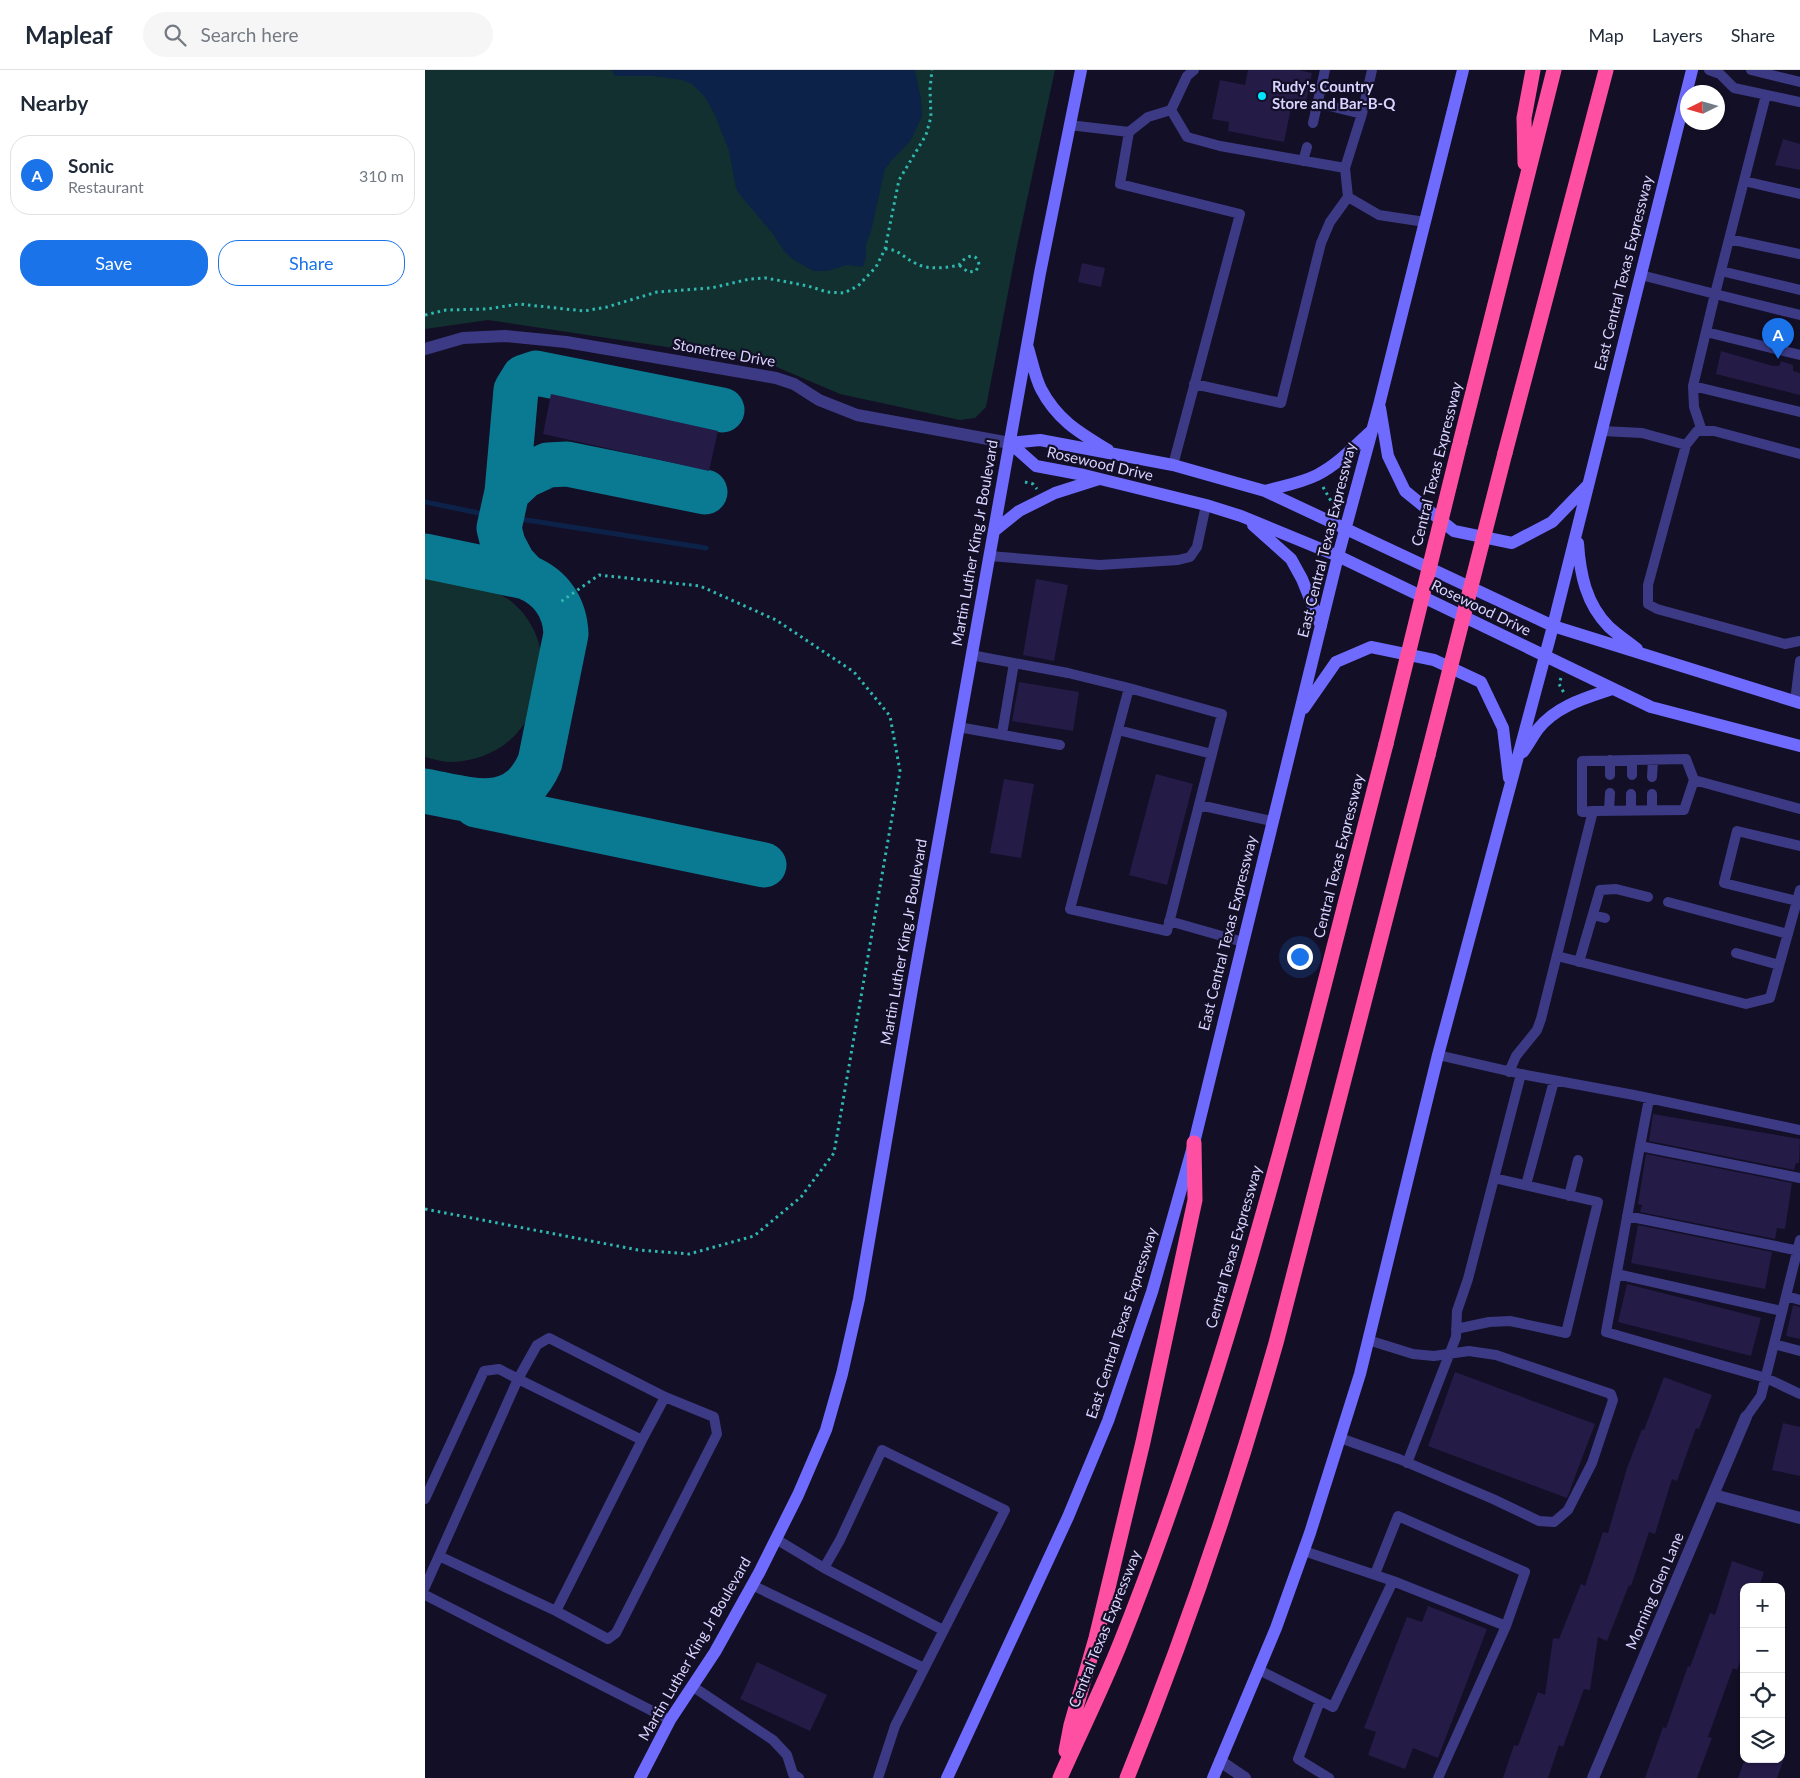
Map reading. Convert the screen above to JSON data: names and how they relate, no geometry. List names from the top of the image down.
{
  "streets": {
    "highway": ["Central Texas Expressway"],
    "main road": ["East Central Texas Expressway", "Rosewood Drive", "Martin Luther King Jr Boulevard"],
    "street": ["Stonetree Drive", "Morning Glen Lane"]
  },
  "crossings": [
    ["East Central Texas Expressway", "Rosewood Drive"],
    ["Stonetree Drive", "Rosewood Drive"],
    ["Stonetree Drive", "Martin Luther King Jr Boulevard"],
    ["Rosewood Drive", "Martin Luther King Jr Boulevard"]
  ],
  "places": ["Rudy's Country Store and Bar-B-Q"],
  "north": "left",
  "page": {
    "header": "Mapleaf",
    "search": "Search here",
    "nav": ["Map", "Layers", "Share"],
    "heading": "Nearby",
    "list": [
      {
        "mark": "A",
        "name": "Sonic",
        "note": "Restaurant",
        "value": "310 m"
      }
    ],
    "buttons": ["Save", "Share"],
    "pins": "A",
    "map_buttons": ["+", "−"]
  }
}
